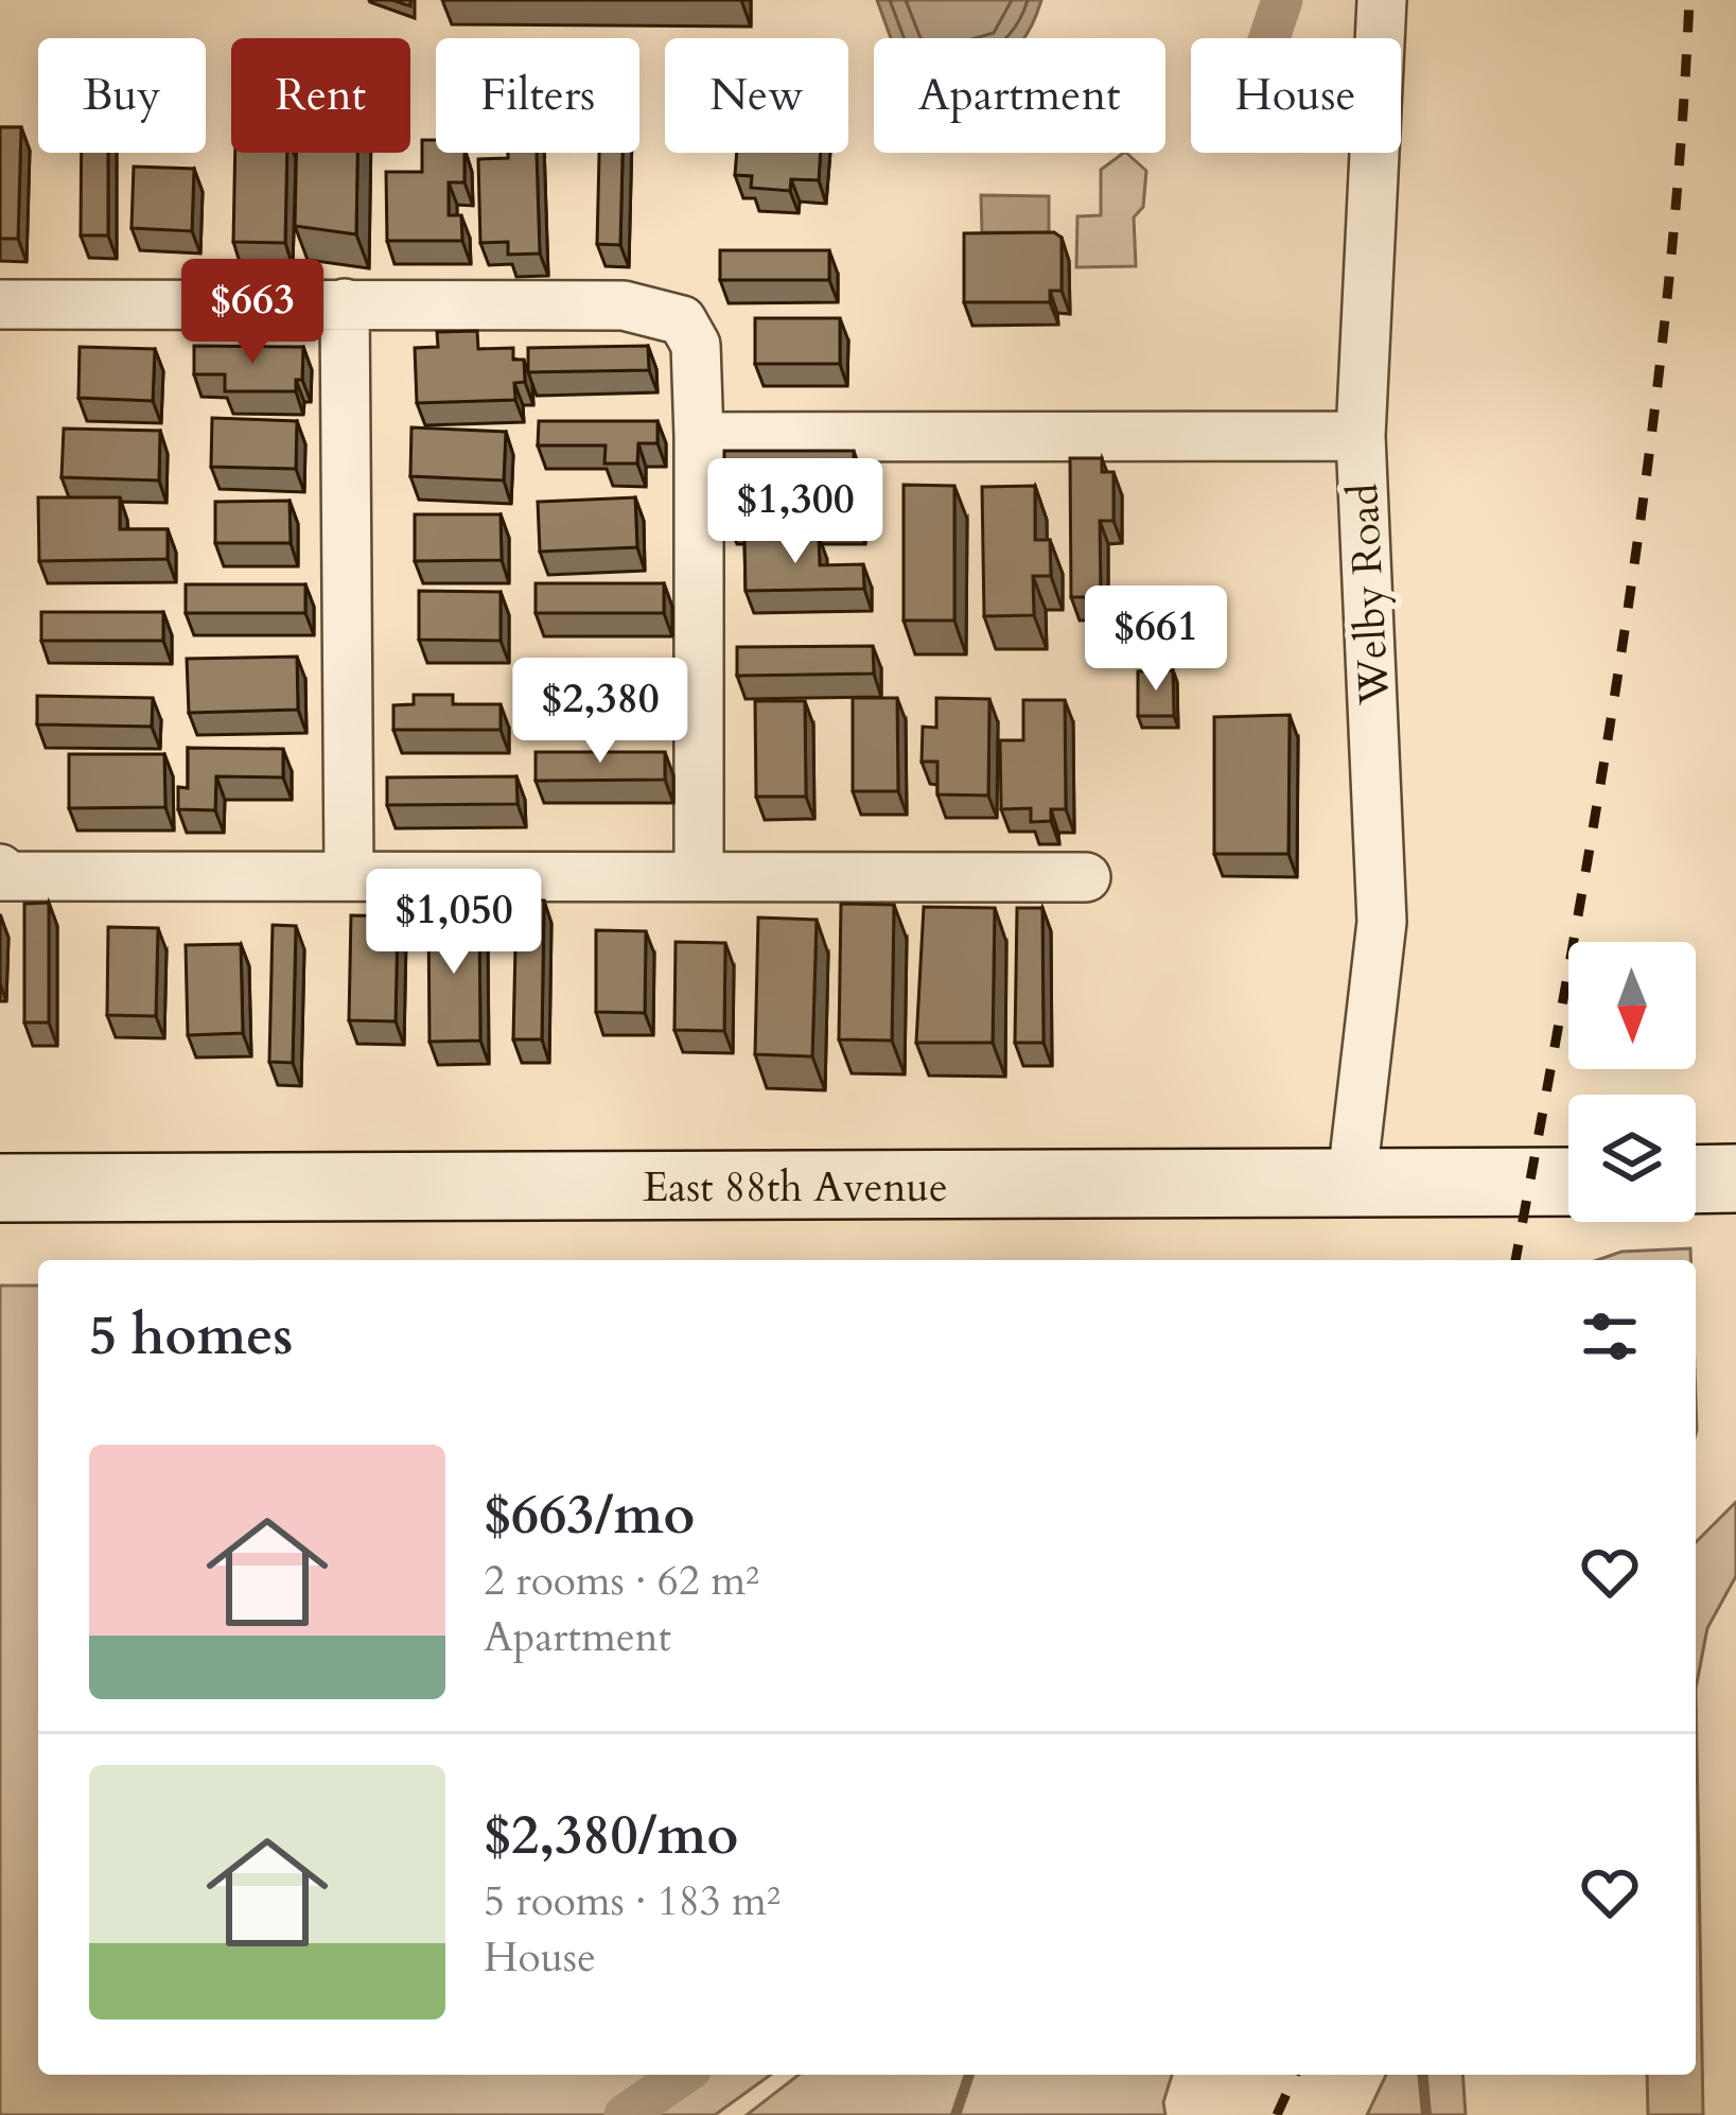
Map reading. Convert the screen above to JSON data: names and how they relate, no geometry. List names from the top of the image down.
{
  "streets": {
    "main road": ["East 88th Avenue"],
    "street": ["Welby Road"]
  },
  "crossings": [
    ["Welby Road", "East 88th Avenue"]
  ],
  "north": "bottom",
  "page": {
    "chip": [
      "Buy",
      "Rent",
      "Filters",
      "New",
      "Apartment",
      "House"
    ],
    "price": [
      "$663",
      "$1,300",
      "$661",
      "$2,380",
      "$1,050"
    ],
    "heading": "5 homes",
    "list": [
      {
        "name": "$663/mo",
        "note": "2 rooms · 62 m² · Apartment"
      },
      {
        "name": "$2,380/mo",
        "note": "5 rooms · 183 m² · House"
      }
    ]
  }
}
